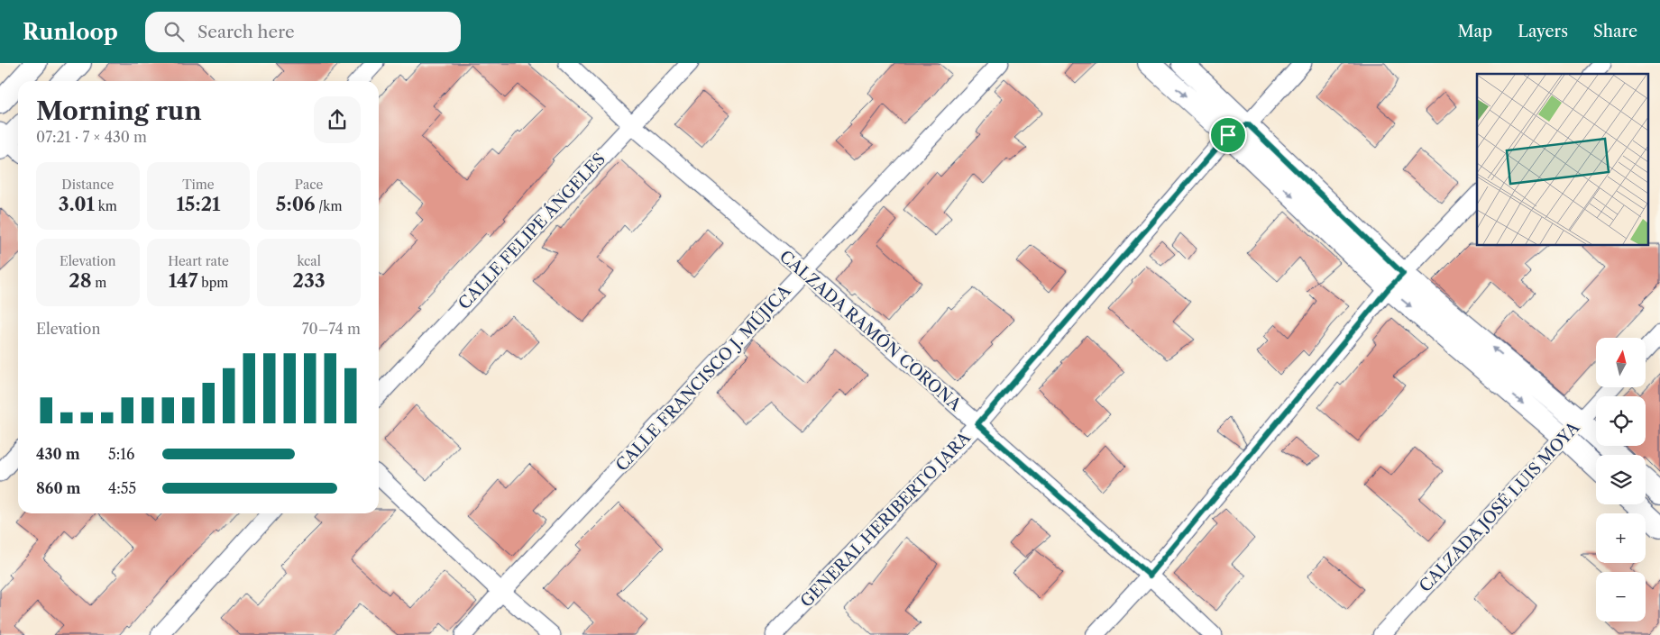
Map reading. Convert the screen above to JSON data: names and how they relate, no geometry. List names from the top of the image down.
{
  "streets": {
    "street": [
      "CALLE FELIPE ÁNGELES",
      "CALZADA RAMÓN CORONA",
      "CALLE FRANCISCO J. MÚJICA",
      "CALZADA JOSÉ LUIS MOYA",
      "GENERAL HERIBERTO JARA"
    ]
  },
  "crossings": [
    ["CALLE FELIPE ÁNGELES", "CALZADA RAMÓN CORONA"],
    ["CALZADA RAMÓN CORONA", "CALLE FRANCISCO J. MÚJICA"],
    ["CALZADA RAMÓN CORONA", "GENERAL HERIBERTO JARA"]
  ],
  "north": "top",
  "page": {
    "header": "Runloop",
    "search": "Search here",
    "nav": ["Map", "Layers", "Share"],
    "heading": ["Morning run", "07:21 · 7 × 430 m"],
    "stats": [
      ["Distance", "3.01 km"],
      ["Time", "15:21"],
      ["Pace", "5:06 /km"],
      ["Elevation", "28 m"],
      ["Heart rate", "147 bpm"],
      ["kcal", "233"]
    ],
    "chart": ["Elevation", "70–74 m"],
    "map_buttons": ["+", "−"],
    "list": [
      {
        "name": "430 m",
        "note": "5:16"
      },
      {
        "name": "860 m",
        "note": "4:55"
      }
    ]
  }
}
